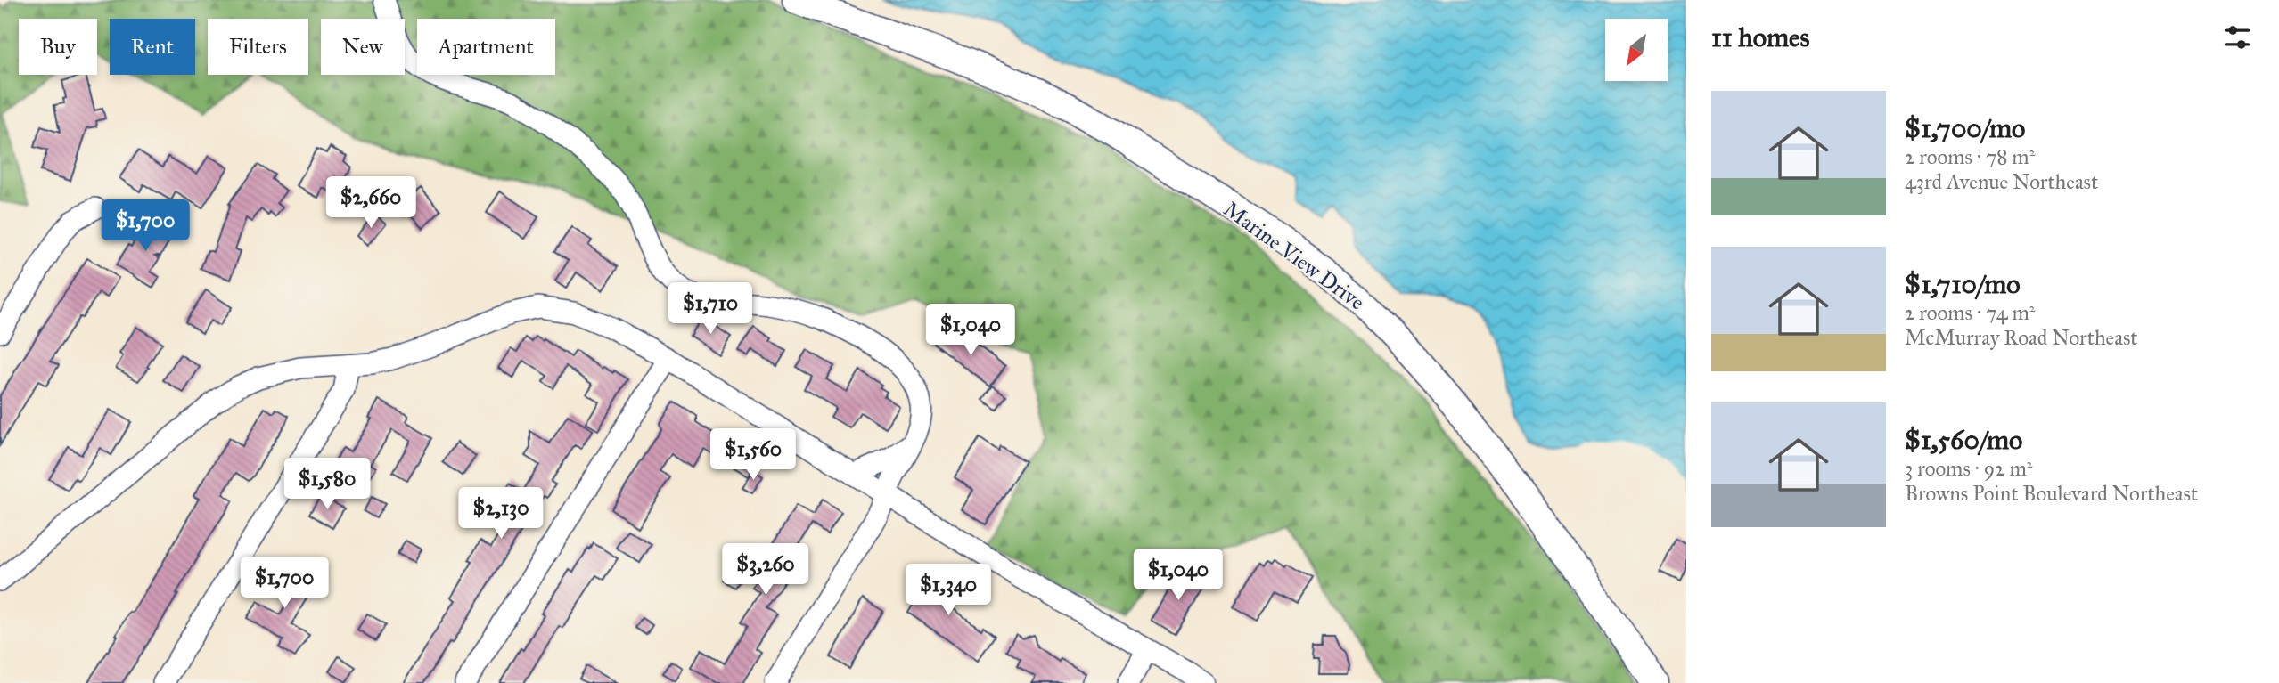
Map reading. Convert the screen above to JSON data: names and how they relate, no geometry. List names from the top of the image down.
{
  "streets": {
    "main road": ["Marine View Drive"]
  },
  "north": "bottom left",
  "page": {
    "heading": "11 homes",
    "chip": [
      "Buy",
      "Rent",
      "Filters",
      "New",
      "Apartment"
    ],
    "list": [
      {
        "name": "$1,700/mo",
        "note": "2 rooms · 78 m² · 43rd Avenue Northeast"
      },
      {
        "name": "$1,710/mo",
        "note": "2 rooms · 74 m² · McMurray Road Northeast"
      },
      {
        "name": "$1,560/mo",
        "note": "3 rooms · 92 m² · Browns Point Boulevard Northeast"
      }
    ],
    "price": [
      "$2,660",
      "$1,700",
      "$1,710",
      "$1,040",
      "$1,560",
      "$1,580",
      "$2,130",
      "$3,260",
      "$1,040",
      "$1,700",
      "$1,340"
    ]
  }
}
